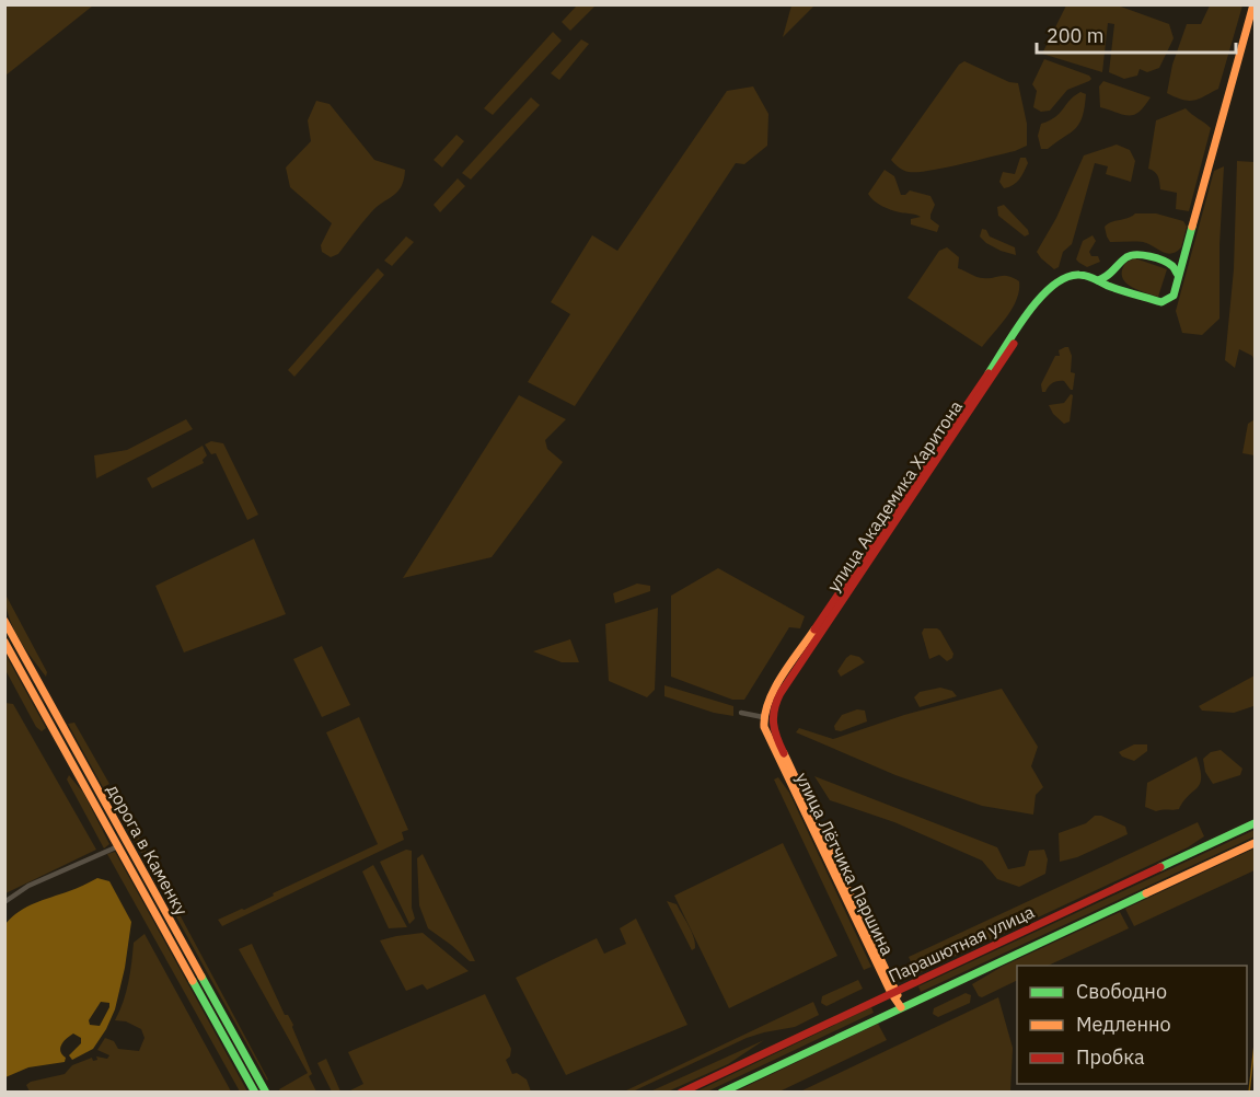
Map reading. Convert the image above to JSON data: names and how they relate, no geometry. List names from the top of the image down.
{
  "streets": {
    "main road": [
      "улица Академика Харитона",
      "дорога в Каменку",
      "улица Лётчика Паршина",
      "Парашютная улица"
    ]
  },
  "crossings": [
    ["улица Академика Харитона", "улица Лётчика Паршина"],
    ["улица Лётчика Паршина", "Парашютная улица"]
  ],
  "legend": ["Свободно", "Медленно", "Пробка"],
  "scale_bar": "200 m"
}
